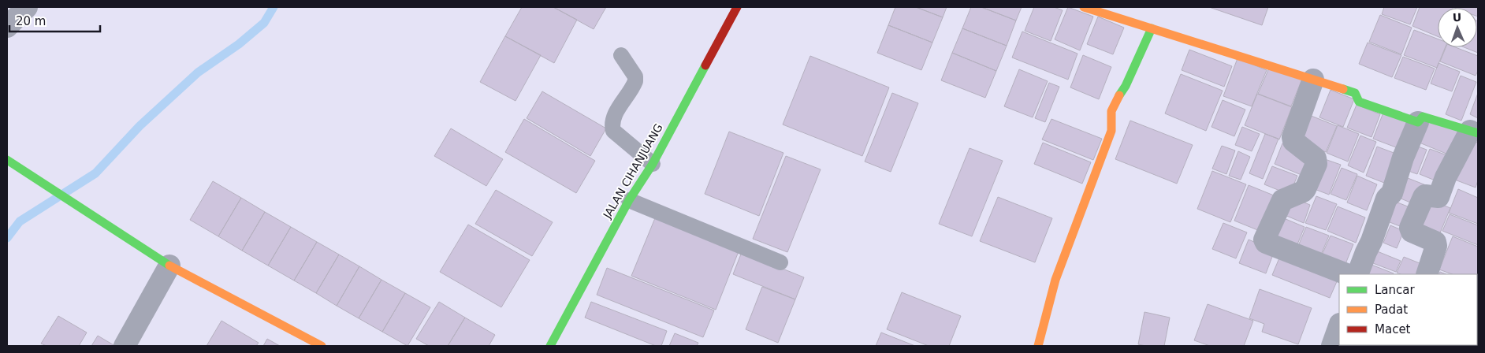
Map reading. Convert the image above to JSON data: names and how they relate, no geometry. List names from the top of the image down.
{
  "streets": {
    "street": ["JALAN CIHANJUANG"]
  },
  "legend": ["Lancar", "Padat", "Macet"],
  "scale_bar": "20 m",
  "north": "top"
}
